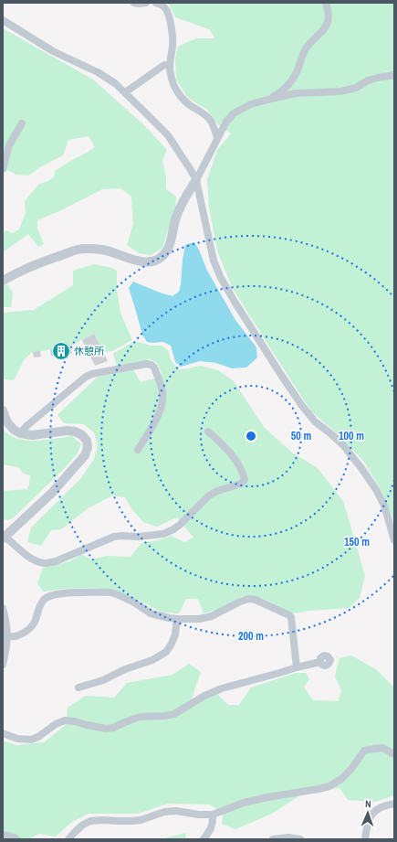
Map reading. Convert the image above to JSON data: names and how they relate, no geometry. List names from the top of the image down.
{
  "places": {
    "building": ["休憩所"]
  },
  "north": "top",
  "rings": [
    "50 m",
    "100 m",
    "150 m",
    "200 m"
  ]
}
